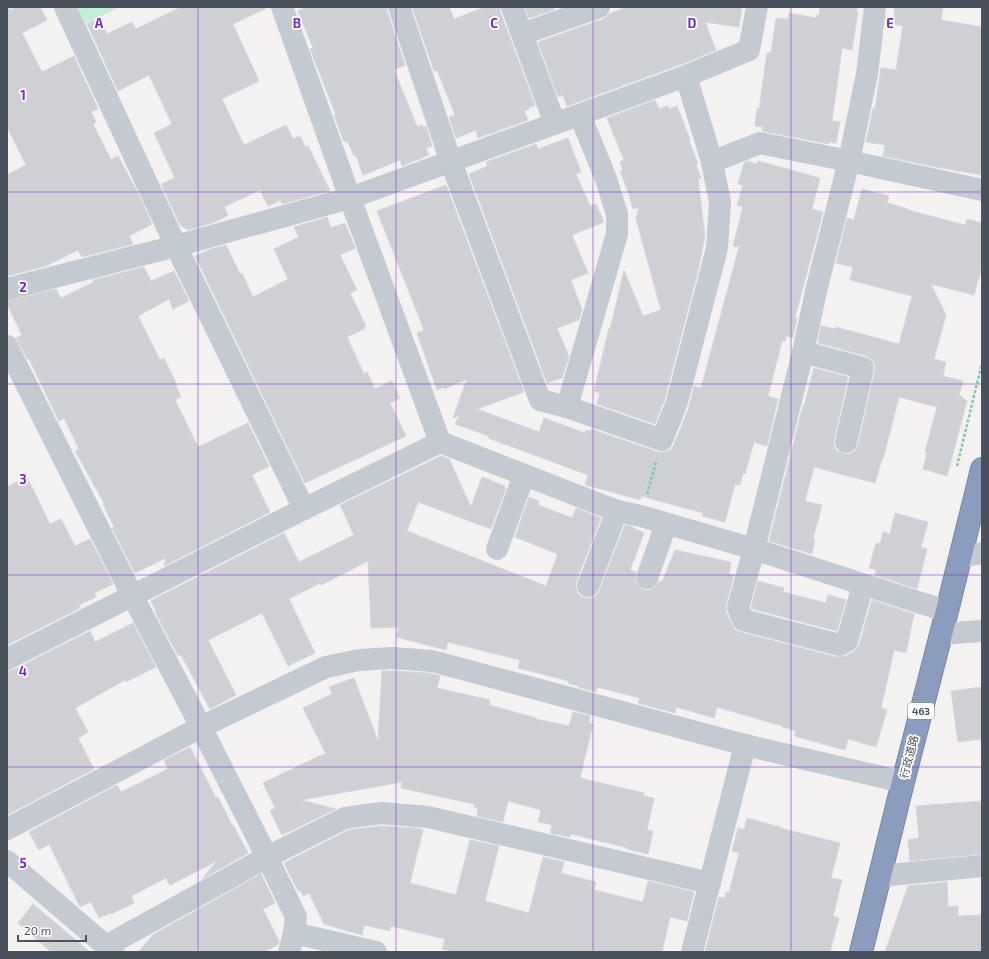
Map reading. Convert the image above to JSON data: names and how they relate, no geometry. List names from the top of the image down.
{
  "streets": {
    "highway": ["463", "行政道路"]
  },
  "scale_bar": "20 m",
  "grid": {
    "columns": [
      "A",
      "B",
      "C",
      "D",
      "E"
    ],
    "rows": [
      "1",
      "2",
      "3",
      "4",
      "5"
    ]
  }
}
